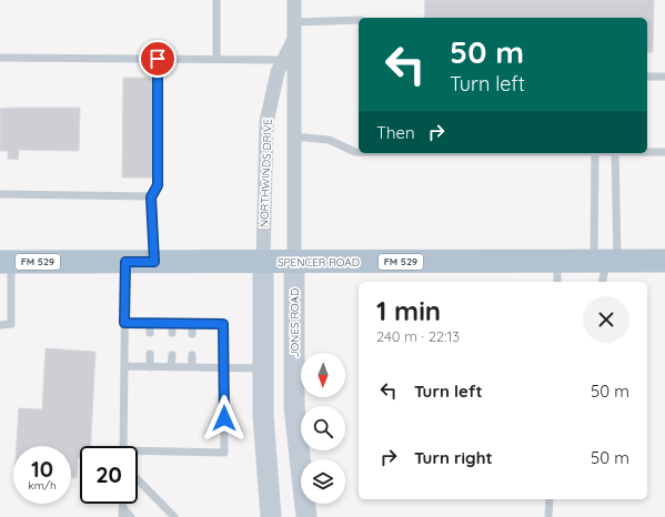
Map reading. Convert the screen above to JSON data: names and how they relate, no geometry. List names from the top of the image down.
{
  "streets": {
    "main road": ["FM 529", "SPENCER ROAD", "JONES ROAD"],
    "street": ["NORTHWINDS DRIVE"]
  },
  "crossings": [
    ["NORTHWINDS DRIVE", "SPENCER ROAD"],
    ["NORTHWINDS DRIVE", "JONES ROAD"],
    ["SPENCER ROAD", "JONES ROAD"]
  ],
  "north": "bottom",
  "page": {
    "turn": ["50 m", "Turn left"],
    "then": "Then",
    "heading": ["1 min", "240 m · 22:13"],
    "list": [
      {
        "name": "Turn left",
        "value": "50 m"
      },
      {
        "name": "Turn right",
        "value": "50 m"
      }
    ],
    "speed": "10 km/h",
    "limit": "20"
  }
}
